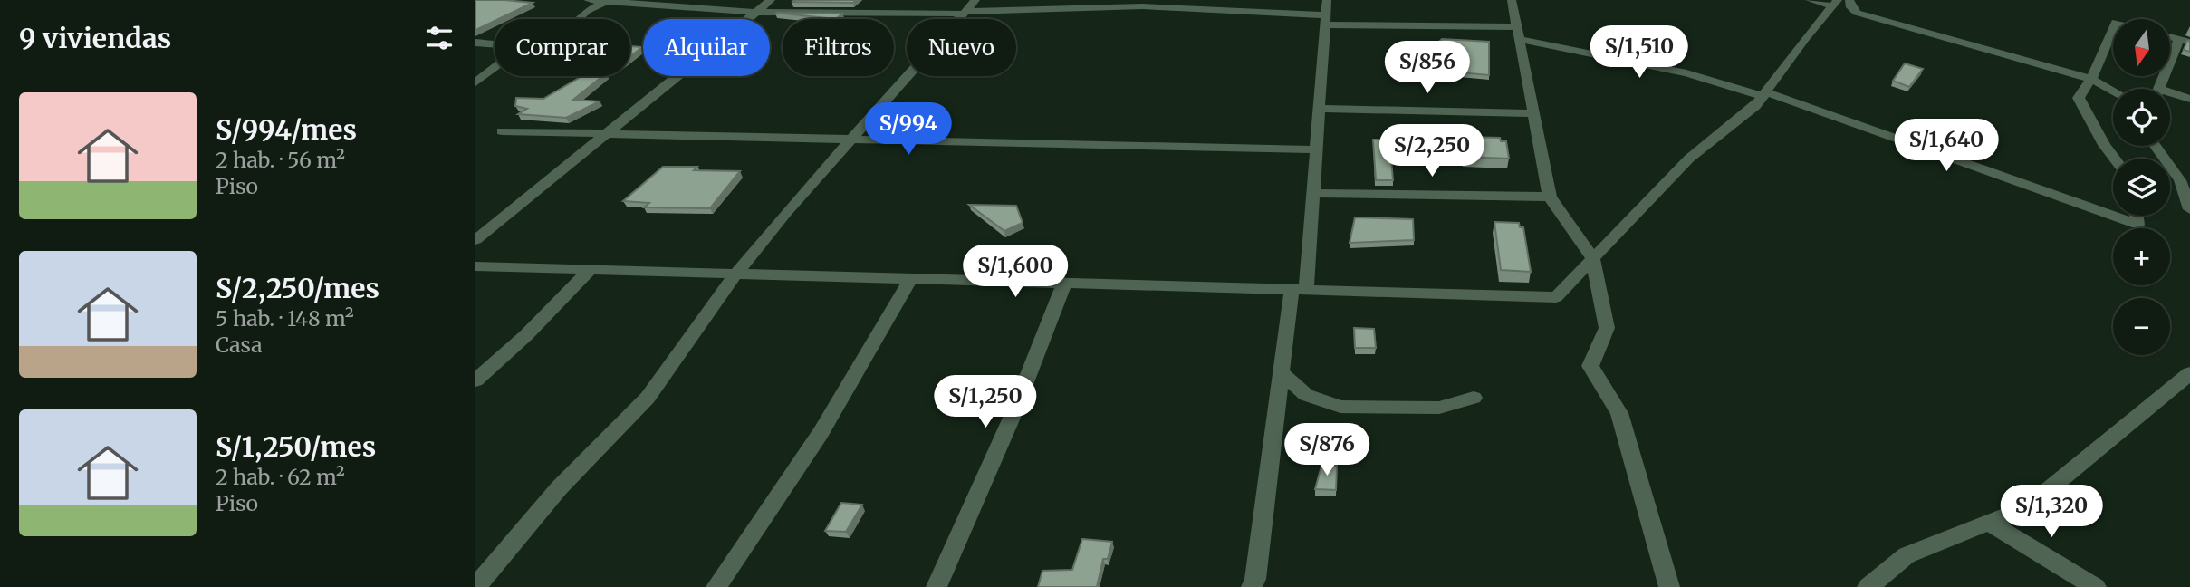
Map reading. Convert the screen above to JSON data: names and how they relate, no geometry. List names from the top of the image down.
{
  "north": "bottom",
  "page": {
    "heading": "9 viviendas",
    "map_buttons": ["+", "−"],
    "chip": [
      "Comprar",
      "Alquilar",
      "Filtros",
      "Nuevo"
    ],
    "price": [
      "S/1,510",
      "S/856",
      "S/994",
      "S/1,640",
      "S/2,250",
      "S/1,600",
      "S/1,250",
      "S/876",
      "S/1,320"
    ],
    "list": [
      {
        "name": "S/994/mes",
        "note": "2 hab. · 56 m² · Piso"
      },
      {
        "name": "S/2,250/mes",
        "note": "5 hab. · 148 m² · Casa"
      },
      {
        "name": "S/1,250/mes",
        "note": "2 hab. · 62 m² · Piso"
      }
    ]
  }
}
